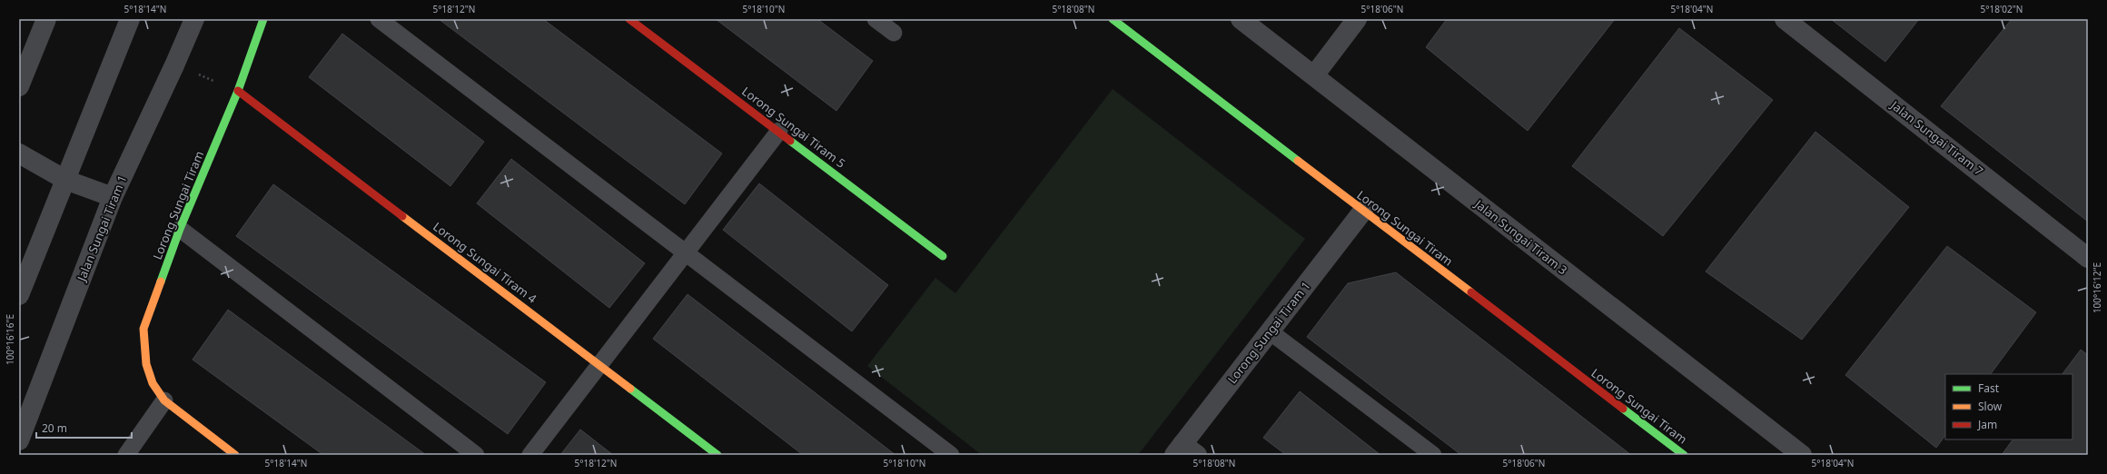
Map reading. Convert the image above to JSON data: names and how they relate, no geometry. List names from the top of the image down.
{
  "streets": {
    "street": [
      "Lorong Sungai Tiram 5",
      "Jalan Sungai Tiram 7",
      "Lorong Sungai Tiram",
      "Jalan Sungai Tiram 1",
      "Jalan Sungai Tiram 3",
      "Lorong Sungai Tiram 4",
      "Lorong Sungai Tiram 1"
    ]
  },
  "crossings": [
    ["Lorong Sungai Tiram", "Lorong Sungai Tiram 4"],
    ["Lorong Sungai Tiram", "Lorong Sungai Tiram 1"]
  ],
  "legend": ["Fast", "Slow", "Jam"],
  "scale_bar": "20 m",
  "coordinates": [
    "5°18'14\"N",
    "5°18'12\"N",
    "5°18'10\"N",
    "5°18'08\"N",
    "5°18'06\"N",
    "5°18'04\"N",
    "5°18'02\"N",
    "100°16'12\"E",
    "100°16'16\"E"
  ]
}
